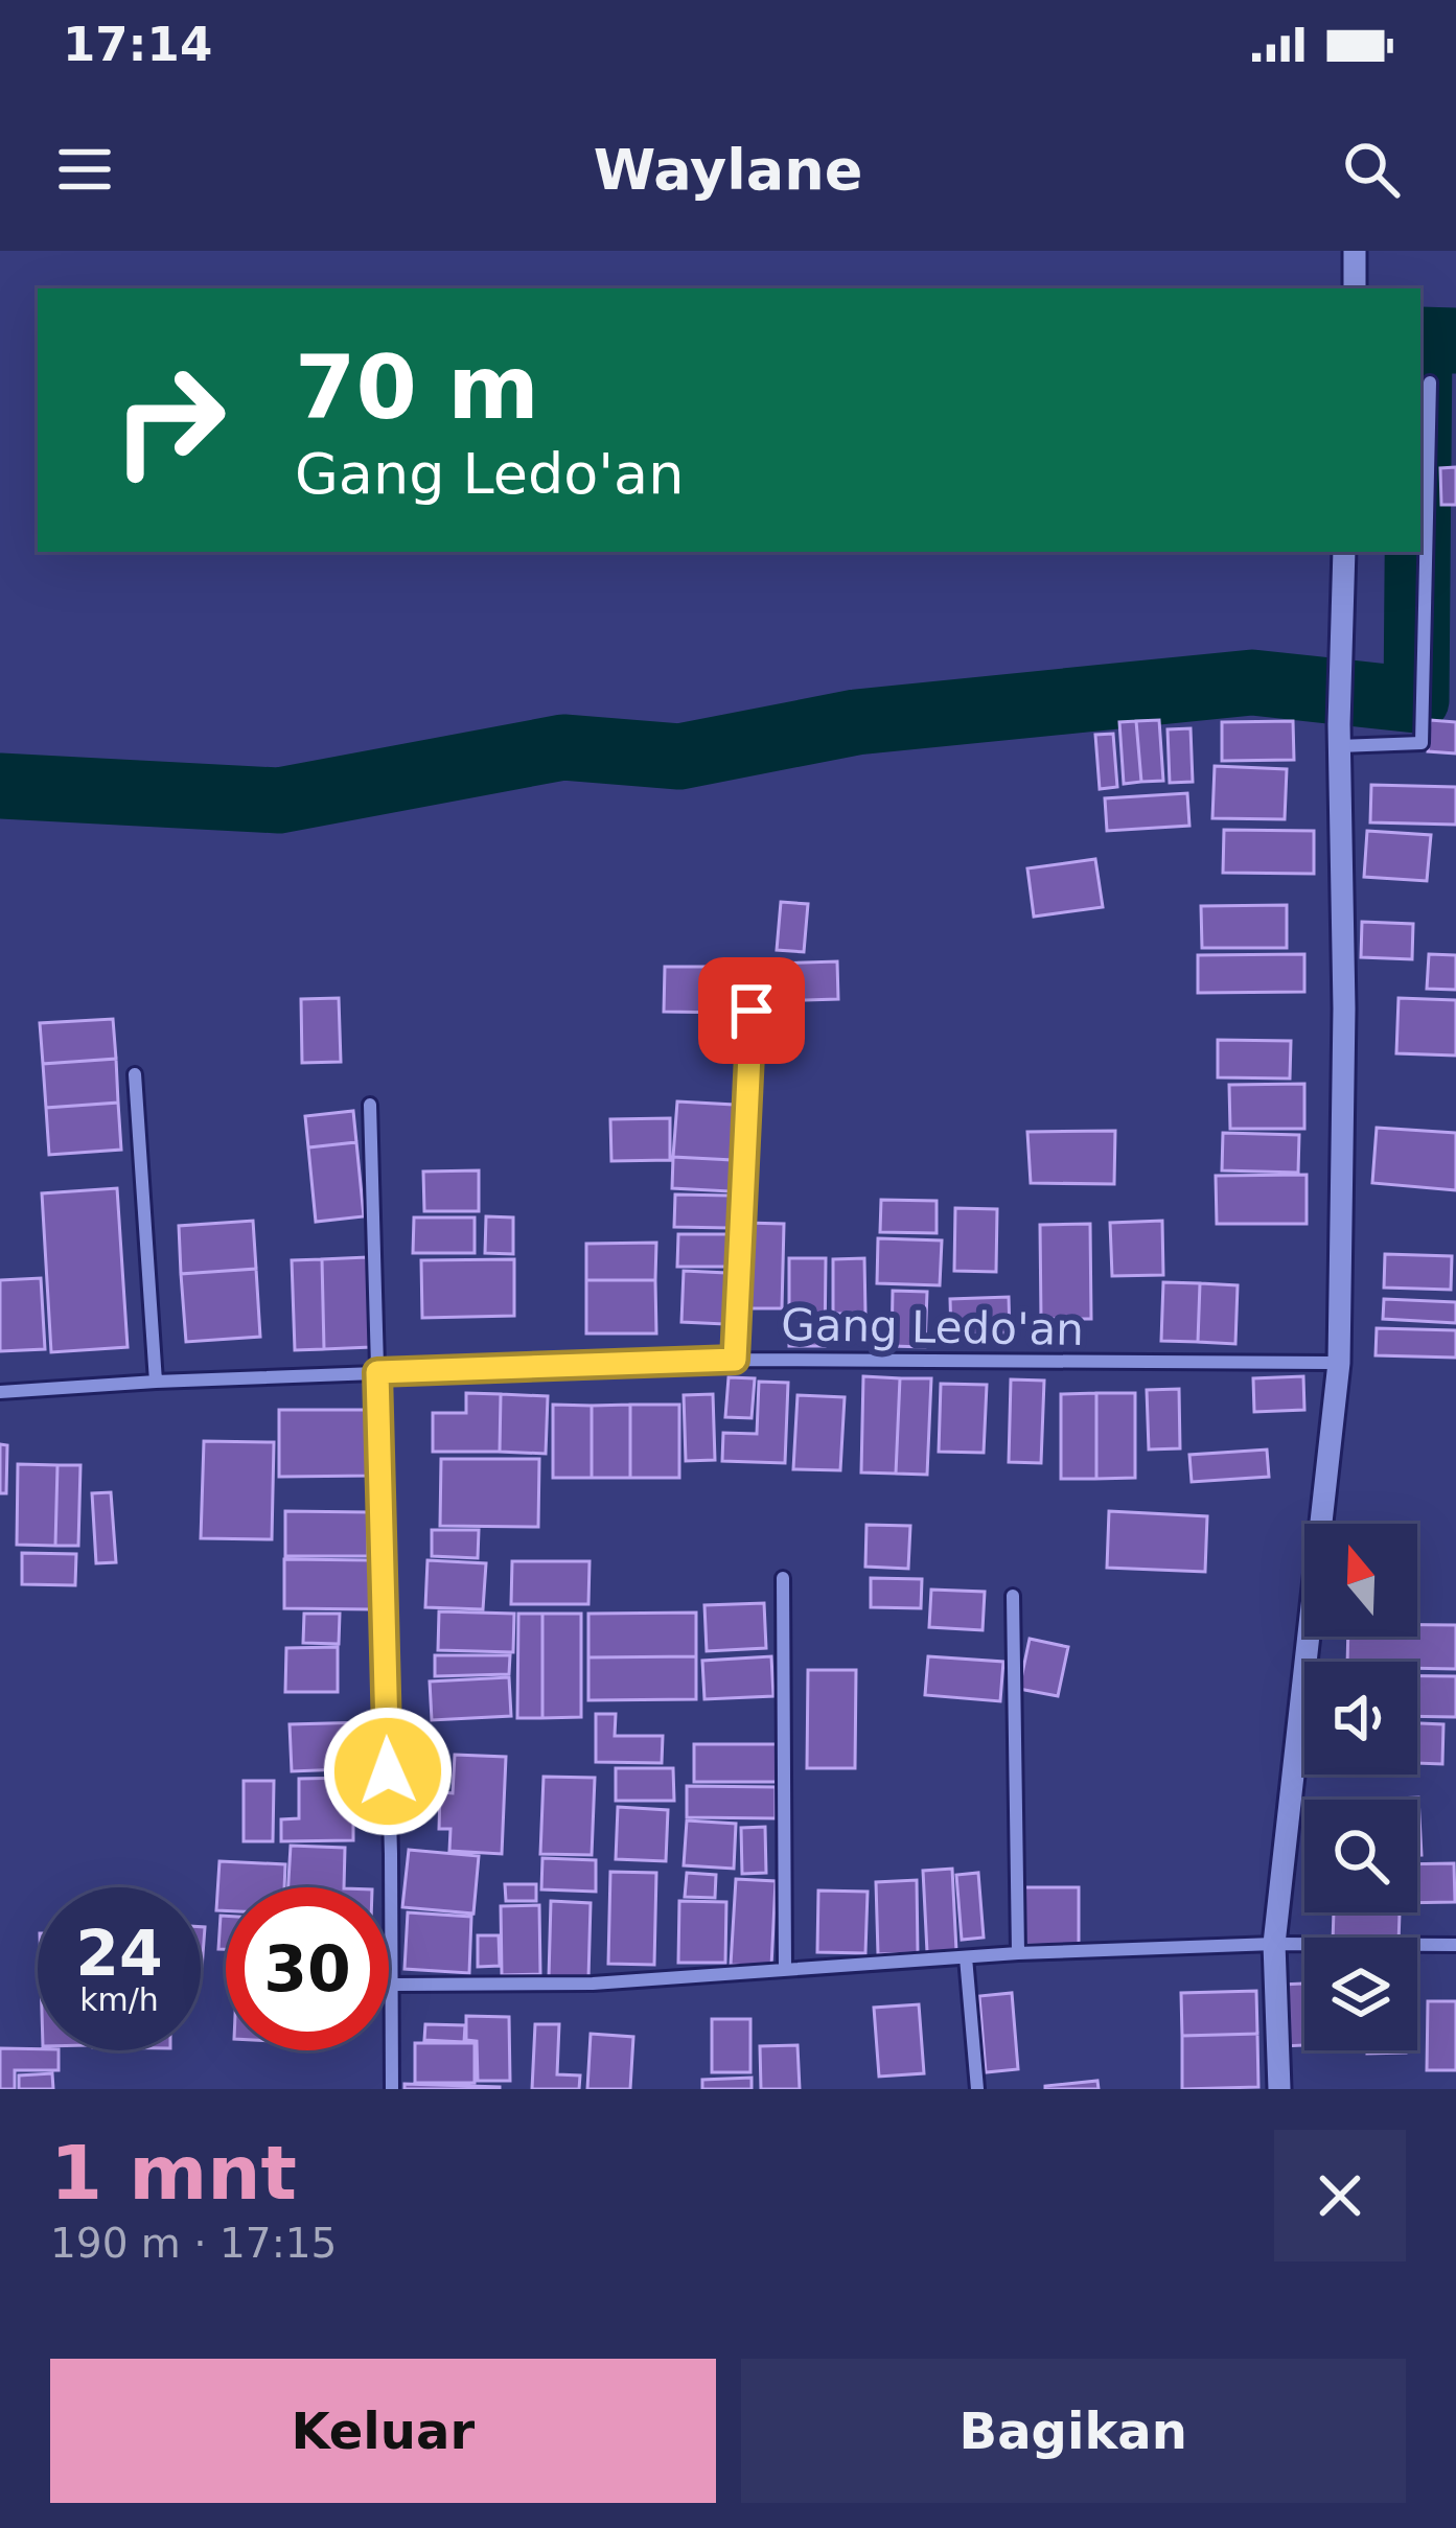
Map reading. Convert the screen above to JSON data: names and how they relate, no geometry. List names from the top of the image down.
{
  "streets": {
    "street": ["Gang Ledo'an"]
  },
  "north": "top",
  "page": {
    "status": "17:14",
    "header": "Waylane",
    "turn": ["70 m", "Gang Ledo'an"],
    "speed": "24 km/h",
    "limit": "30",
    "heading": ["1 mnt", "190 m · 17:15"],
    "buttons": ["Keluar", "Bagikan"]
  }
}
